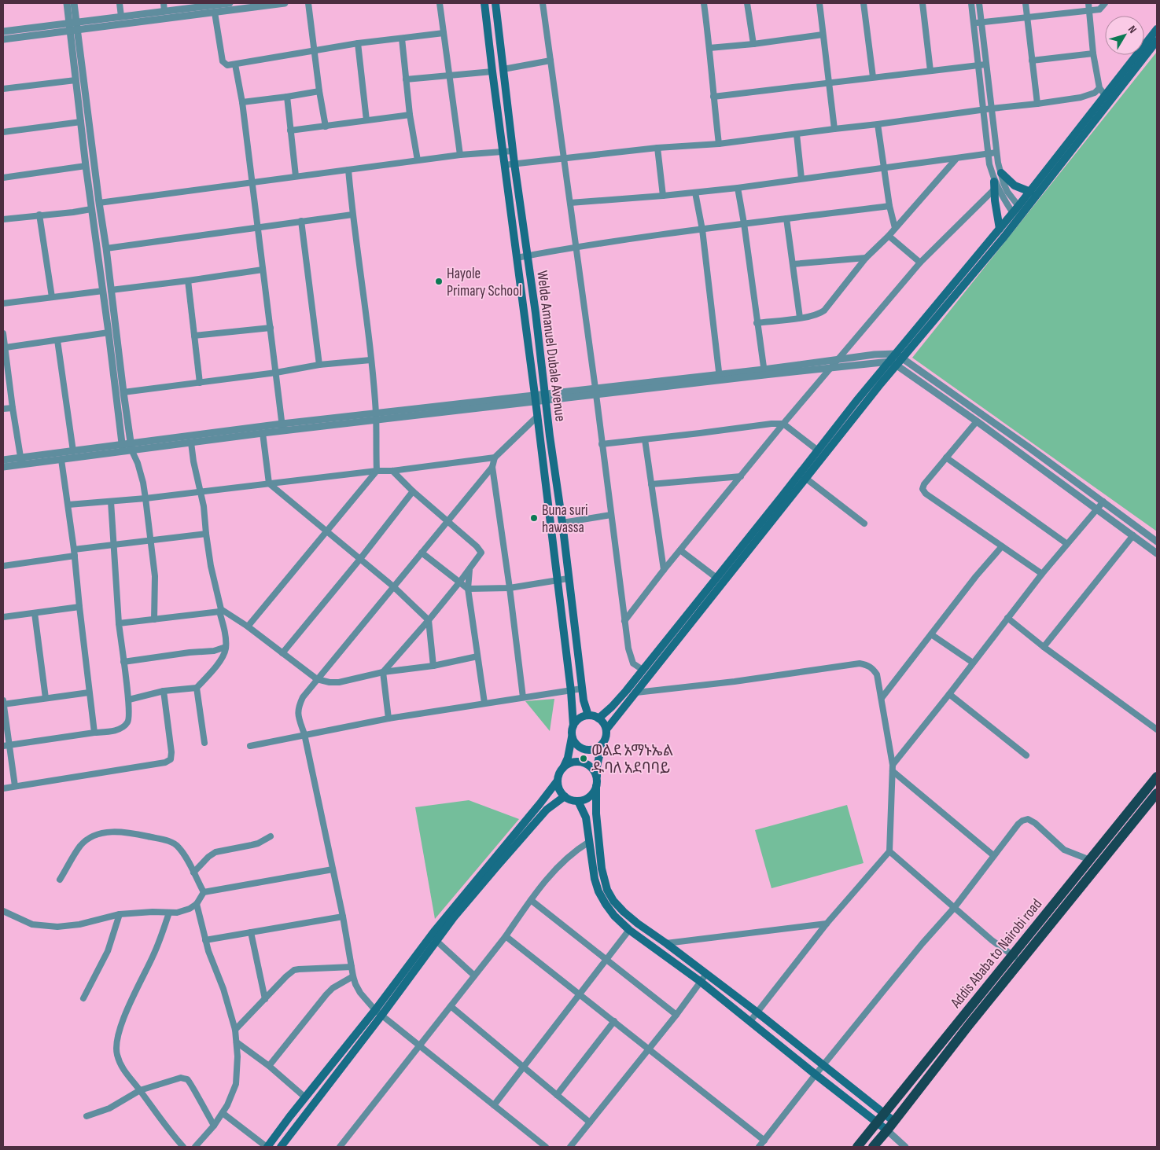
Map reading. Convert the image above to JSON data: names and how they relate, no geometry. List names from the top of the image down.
{
  "streets": {
    "highway": ["Addis Ababa to Nairobi road"],
    "main road": ["Welde Amanuel Dubale Avenue"]
  },
  "places": ["Hayole Primary School", "Buna suri hawassa", "ወልደ አማኑኤል ዱባለ አደባባይ"],
  "north": "top right"
}
